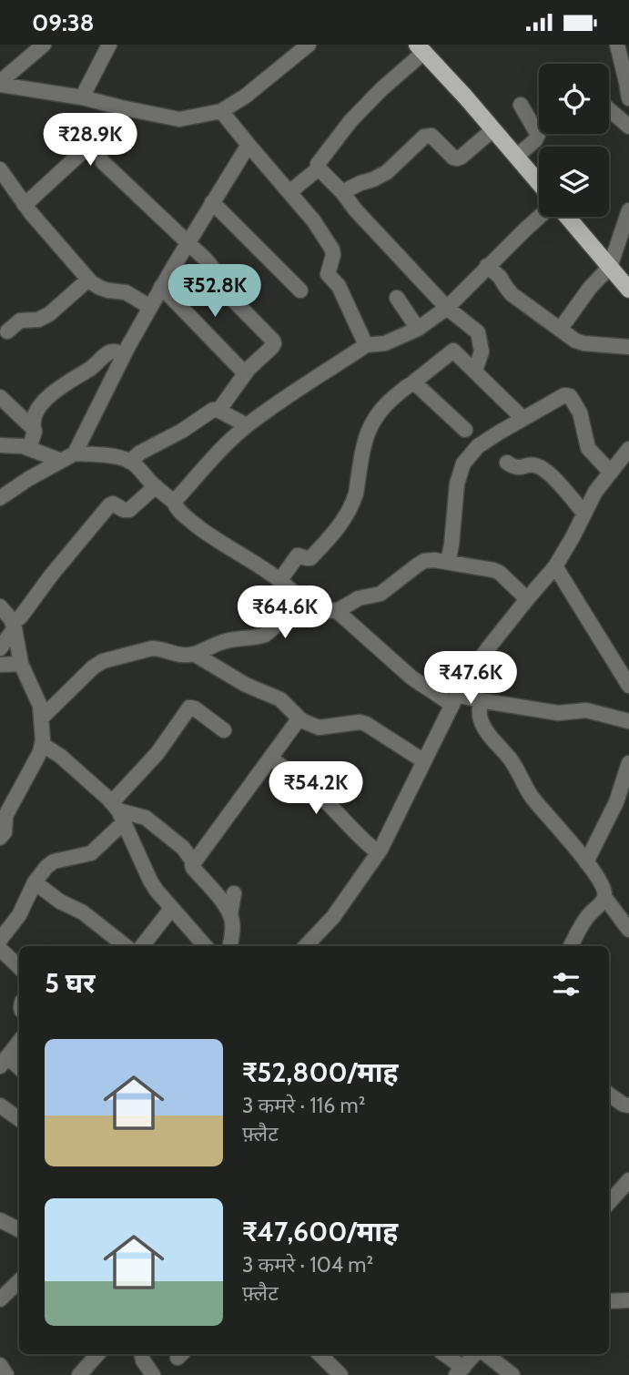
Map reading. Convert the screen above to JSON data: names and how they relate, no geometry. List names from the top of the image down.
{
  "page": {
    "status": "09:38",
    "price": [
      "₹28.9K",
      "₹52.8K",
      "₹64.6K",
      "₹47.6K",
      "₹54.2K"
    ],
    "heading": "5 घर",
    "list": [
      {
        "name": "₹52,800/माह",
        "note": "3 कमरे · 116 m² · फ़्लैट"
      },
      {
        "name": "₹47,600/माह",
        "note": "3 कमरे · 104 m² · फ़्लैट"
      }
    ]
  }
}
